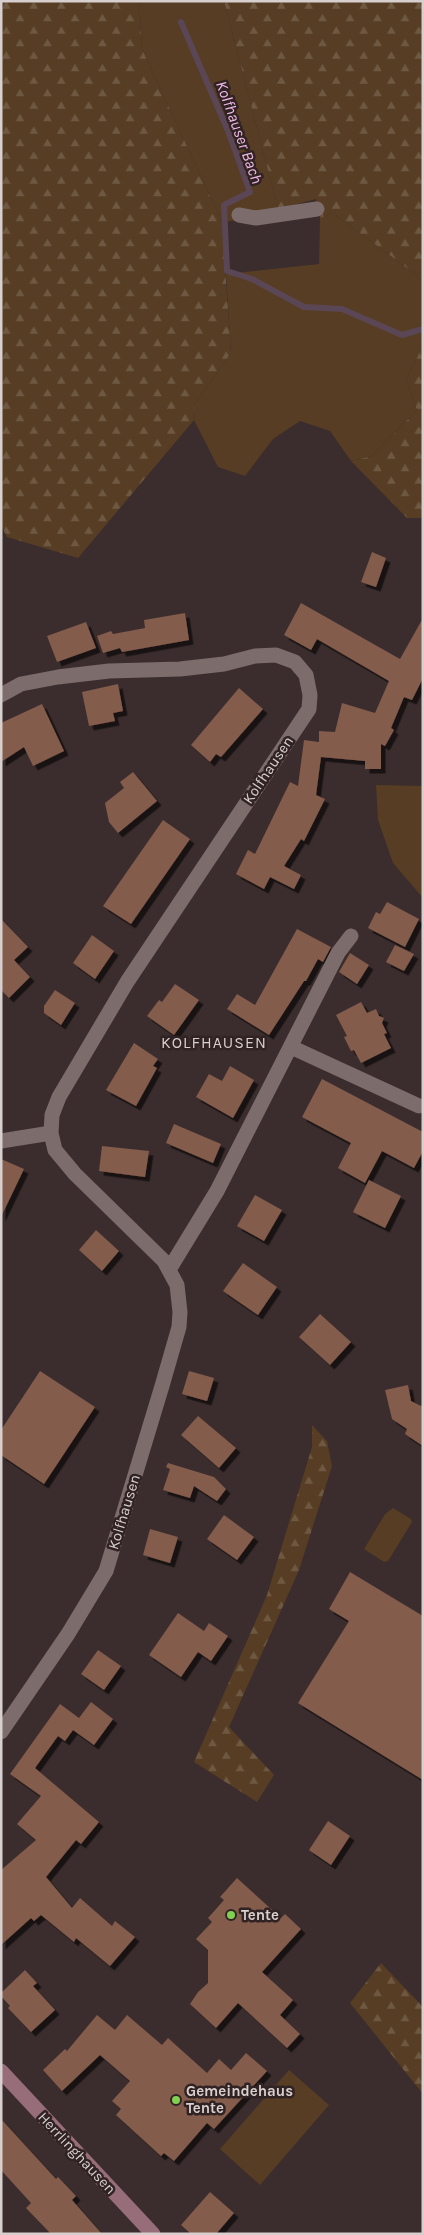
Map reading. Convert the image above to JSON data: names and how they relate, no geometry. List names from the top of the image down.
{
  "streets": {
    "street": ["Kolfhausen", "Herrlinghausen"]
  },
  "districts": ["KOLFHAUSEN"],
  "water": ["Kolfhauser Bach"],
  "places": ["Tente", "Gemeindehaus Tente"]
}
